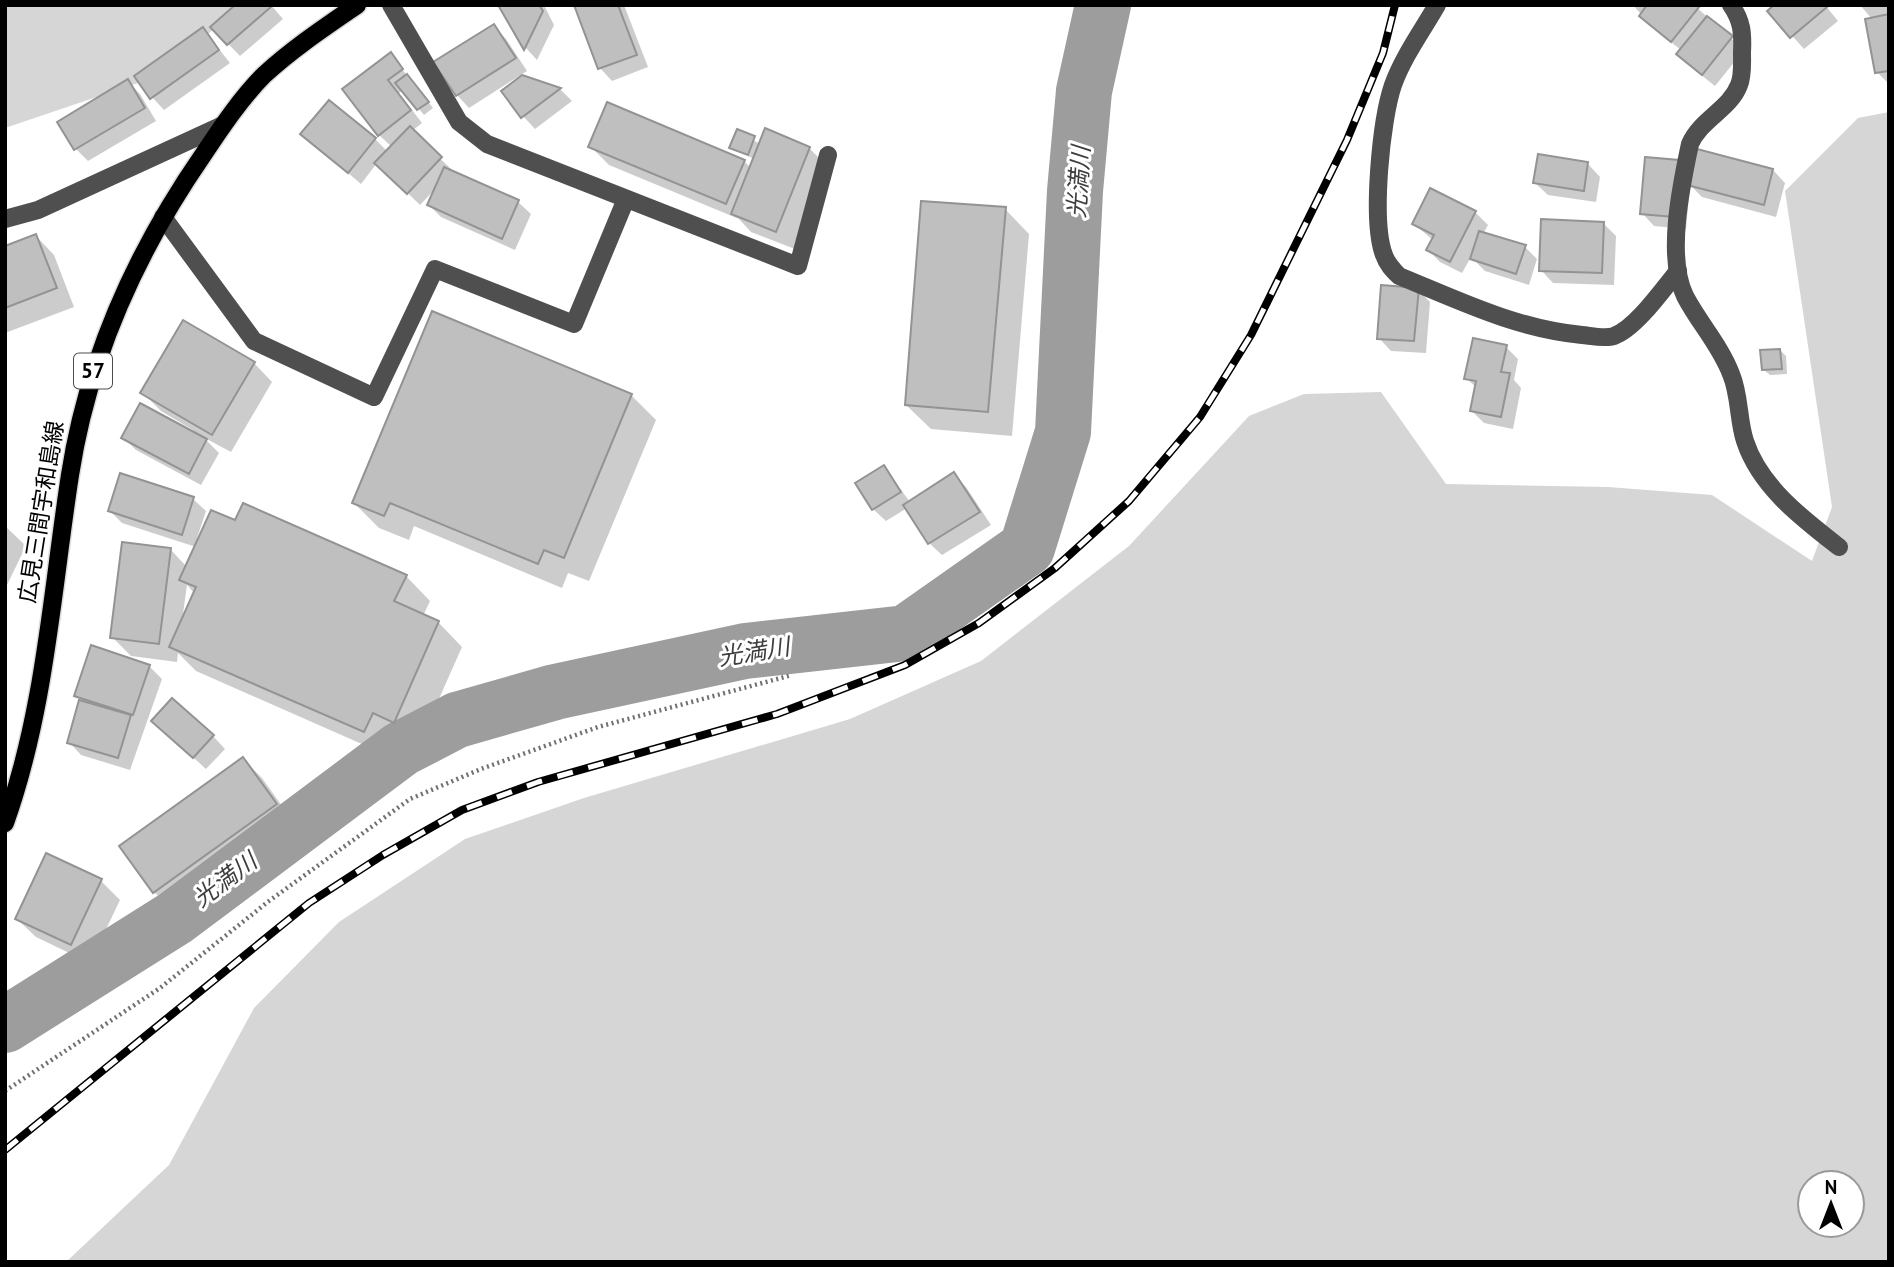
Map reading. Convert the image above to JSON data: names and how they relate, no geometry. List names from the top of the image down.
{
  "streets": {
    "main road": ["57", "広見三間宇和島線"]
  },
  "water": ["光満川"],
  "north": "top"
}
